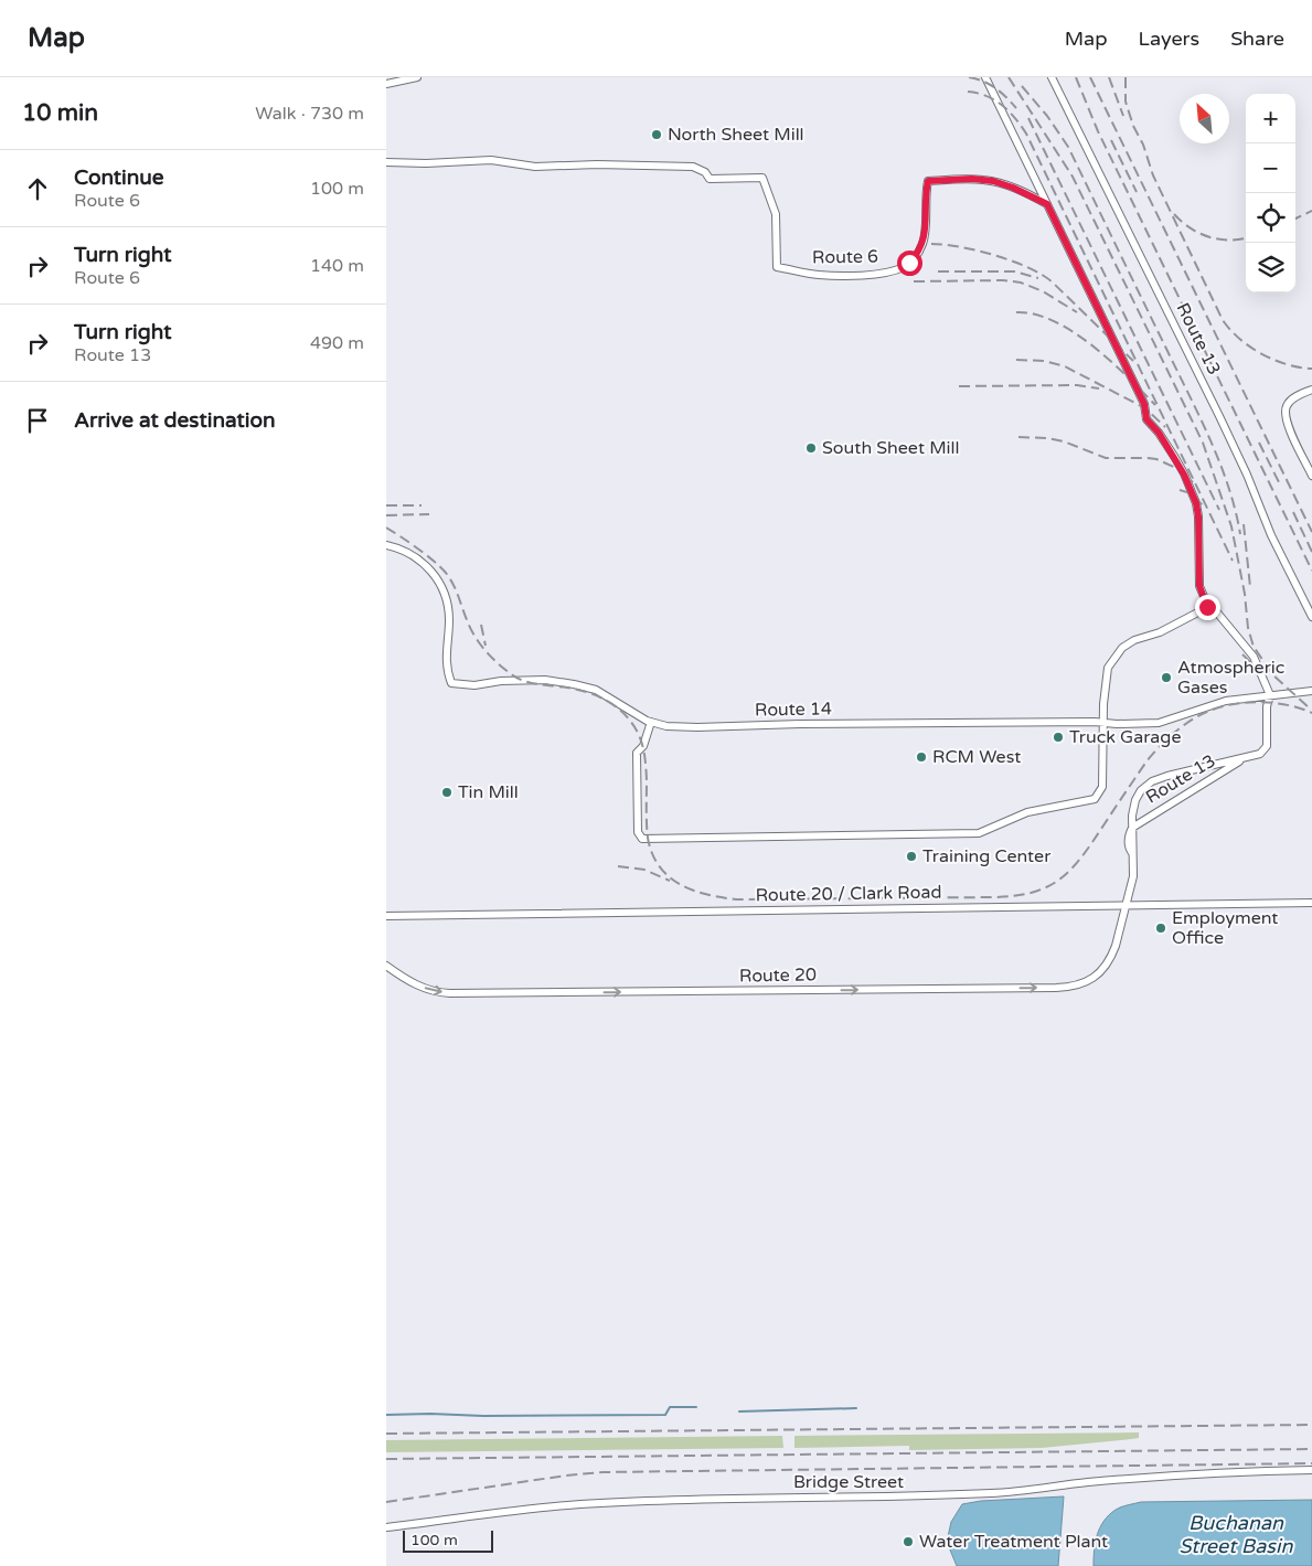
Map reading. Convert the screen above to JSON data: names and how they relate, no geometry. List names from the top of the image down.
{
  "streets": {
    "street": [
      "Route 6",
      "Route 13",
      "Route 14",
      "Route 20 / Clark Road",
      "Route 20",
      "Bridge Street"
    ]
  },
  "crossings": [
    ["Route 13", "Route 14"],
    ["Route 13", "Route 20 / Clark Road"],
    ["Route 13", "Route 20"],
    ["Route 20 / Clark Road", "Route 20"]
  ],
  "one_way": ["Route 20"],
  "water": ["Buchanan Street Basin"],
  "places": [
    "North Sheet Mill",
    "South Sheet Mill",
    "Atmospheric Gases",
    "Truck Garage",
    "RCM West",
    "Tin Mill",
    "Training Center",
    "Employment Office",
    "Water Treatment Plant"
  ],
  "scale_bar": "100 m",
  "north": "top left",
  "page": {
    "header": "Map",
    "nav": ["Map", "Layers", "Share"],
    "heading": ["10 min", "Walk · 730 m"],
    "map_buttons": ["+", "−"],
    "list": [
      ["Continue", "Route 6", "100 m"],
      ["Turn right", "Route 6", "140 m"],
      ["Turn right", "Route 13", "490 m"],
      "Arrive at destination"
    ],
    "scale": "100 m"
  }
}
